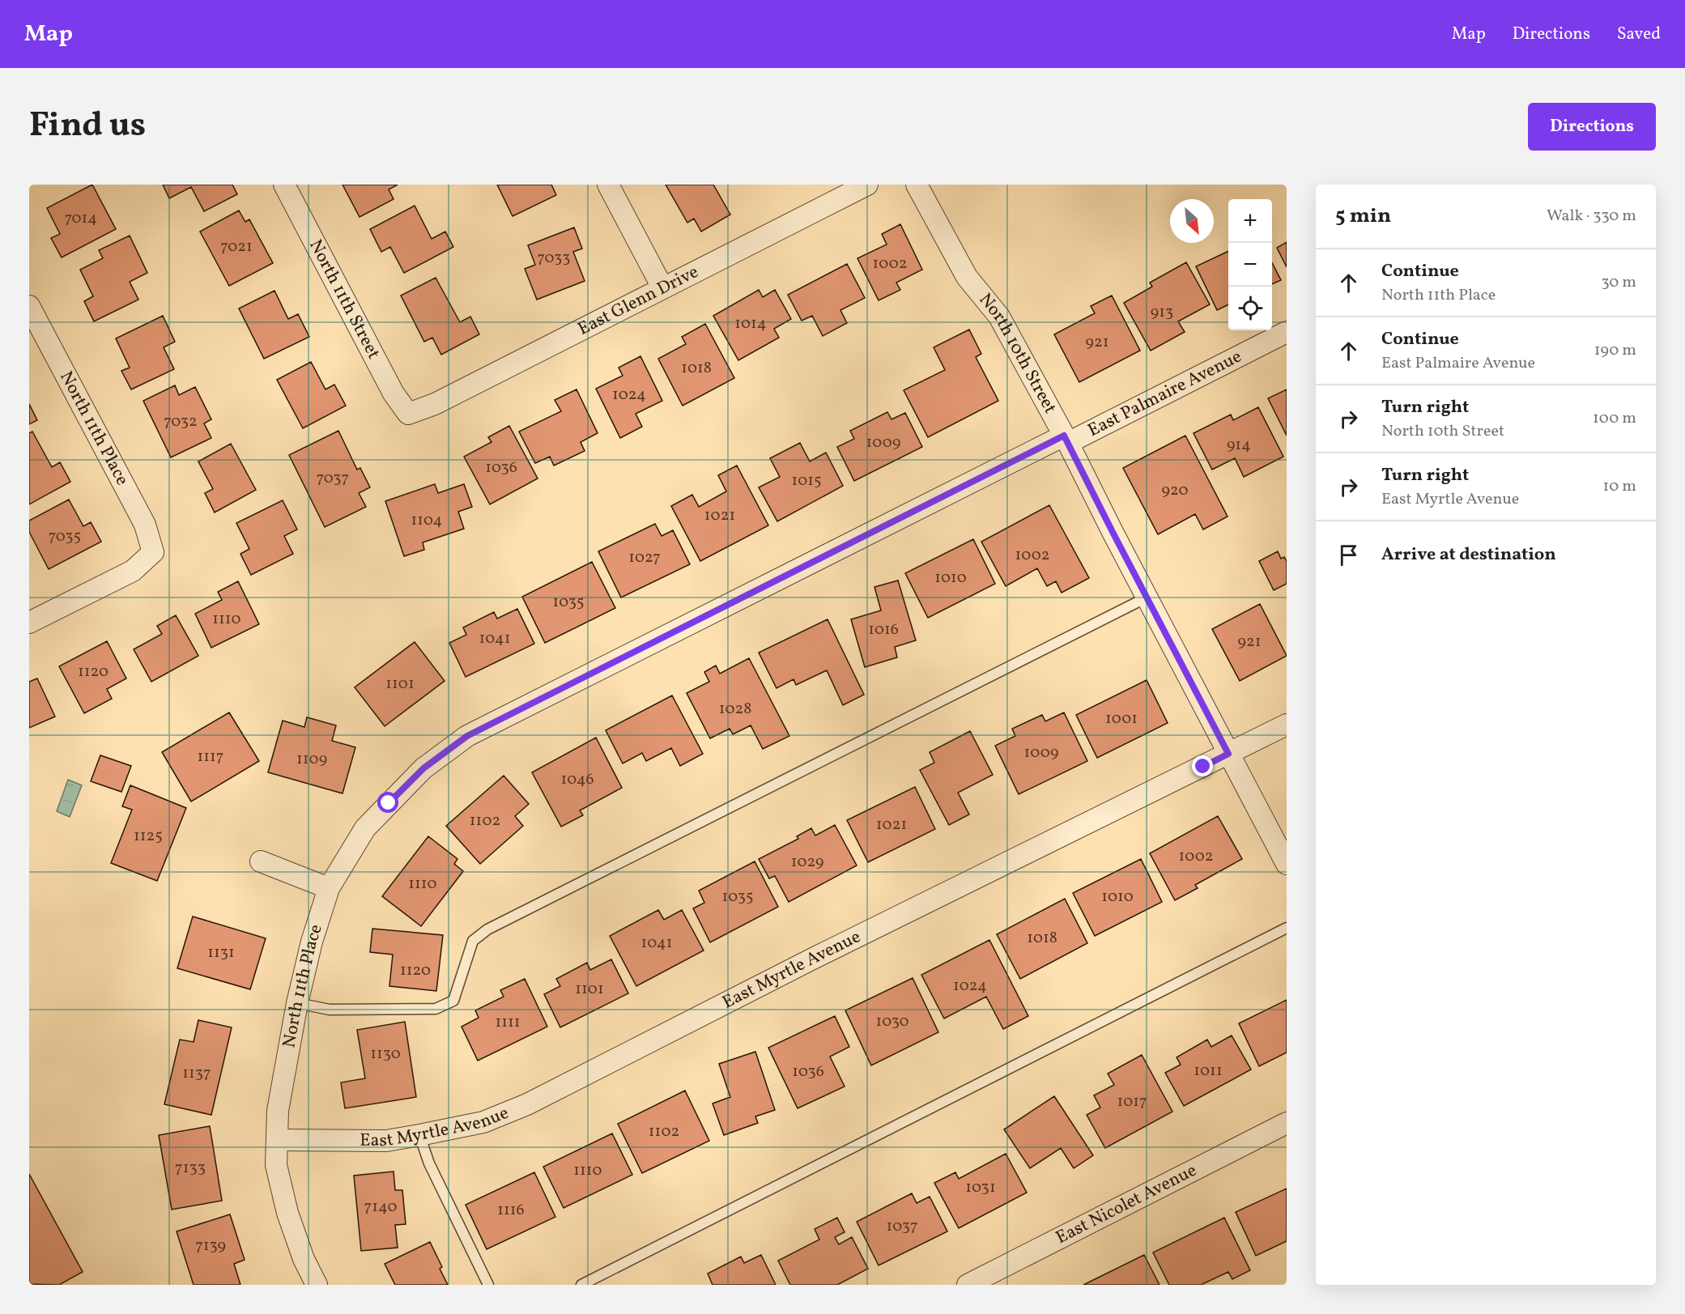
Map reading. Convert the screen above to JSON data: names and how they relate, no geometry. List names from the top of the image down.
{
  "streets": {
    "street": [
      "North 11th Street",
      "East Glenn Drive",
      "North 10th Street",
      "East Palmaire Avenue",
      "North 11th Place",
      "East Myrtle Avenue",
      "East Nicolet Avenue"
    ]
  },
  "crossings": [
    ["North 11th Street", "East Glenn Drive"],
    ["North 10th Street", "East Palmaire Avenue"],
    ["North 10th Street", "East Myrtle Avenue"],
    ["East Palmaire Avenue", "North 11th Place"],
    ["North 11th Place", "East Myrtle Avenue"]
  ],
  "house_numbers": [
    "7014",
    "7021",
    "7033",
    "1002",
    "913",
    "1014",
    "921",
    "1018",
    "1024",
    "7032",
    "1009",
    "914",
    "1036",
    "7037",
    "1015",
    "920",
    "1021",
    "1104",
    "7035",
    "1002",
    "1027",
    "1010",
    "1035",
    "1110",
    "1016",
    "1041",
    "921",
    "1120",
    "1101",
    "1028",
    "1001",
    "1009",
    "1117",
    "1109",
    "1046",
    "1102",
    "1021",
    "1125",
    "1002",
    "1029",
    "1110",
    "1035",
    "1010",
    "1018",
    "1041",
    "1131",
    "1120",
    "1024",
    "1101",
    "1030",
    "1111",
    "1130",
    "1011",
    "1036",
    "1137",
    "1017",
    "1102",
    "7133",
    "1110",
    "1031",
    "7140",
    "1116",
    "1037",
    "7139"
  ],
  "north": "bottom right",
  "page": {
    "header": "Map",
    "nav": ["Map", "Directions", "Saved"],
    "title": "Find us",
    "buttons": "Directions",
    "heading": ["5 min", "Walk · 330 m"],
    "map_buttons": ["+", "−"],
    "list": [
      ["Continue", "North 11th Place", "30 m"],
      ["Continue", "East Palmaire Avenue", "190 m"],
      ["Turn right", "North 10th Street", "100 m"],
      ["Turn right", "East Myrtle Avenue", "10 m"],
      "Arrive at destination"
    ]
  }
}
